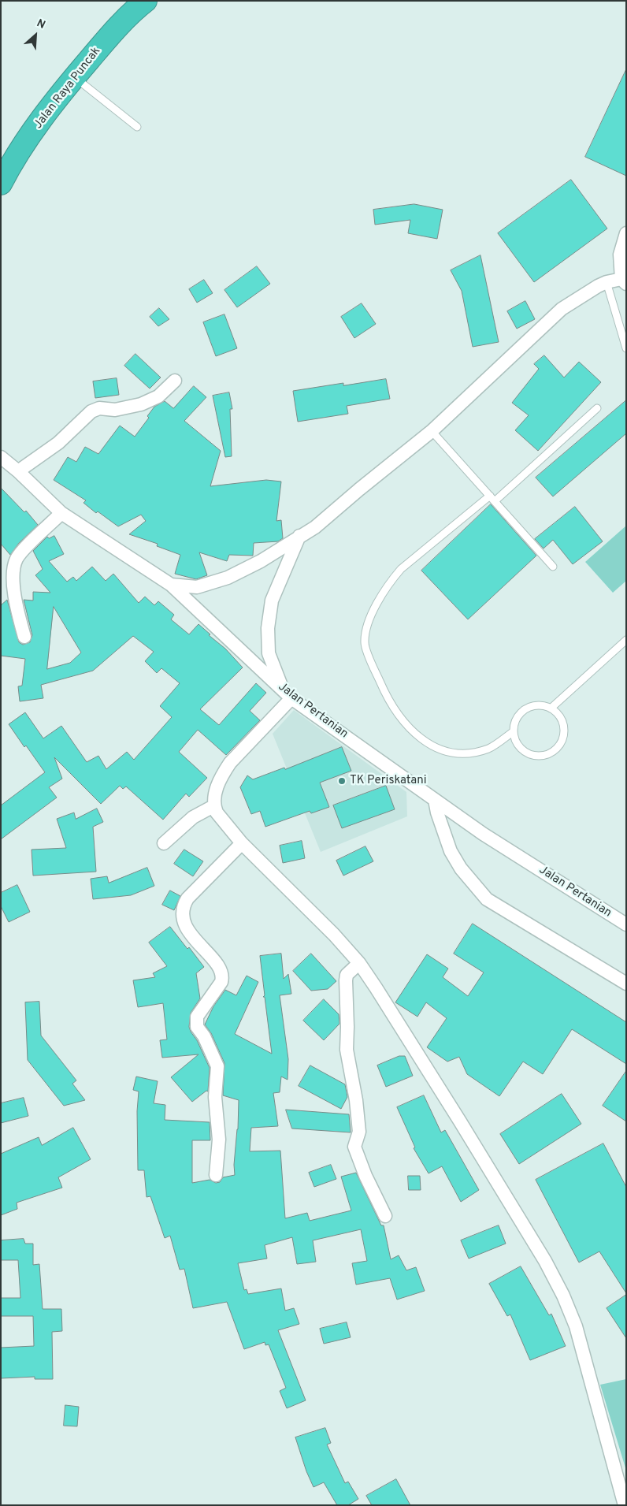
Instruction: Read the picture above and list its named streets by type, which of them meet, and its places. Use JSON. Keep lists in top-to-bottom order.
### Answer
{
  "streets": {
    "highway": ["Jalan Raya Puncak"],
    "street": ["Jalan Pertanian"]
  },
  "places": ["TK Periskatani"],
  "north": "top right"
}
